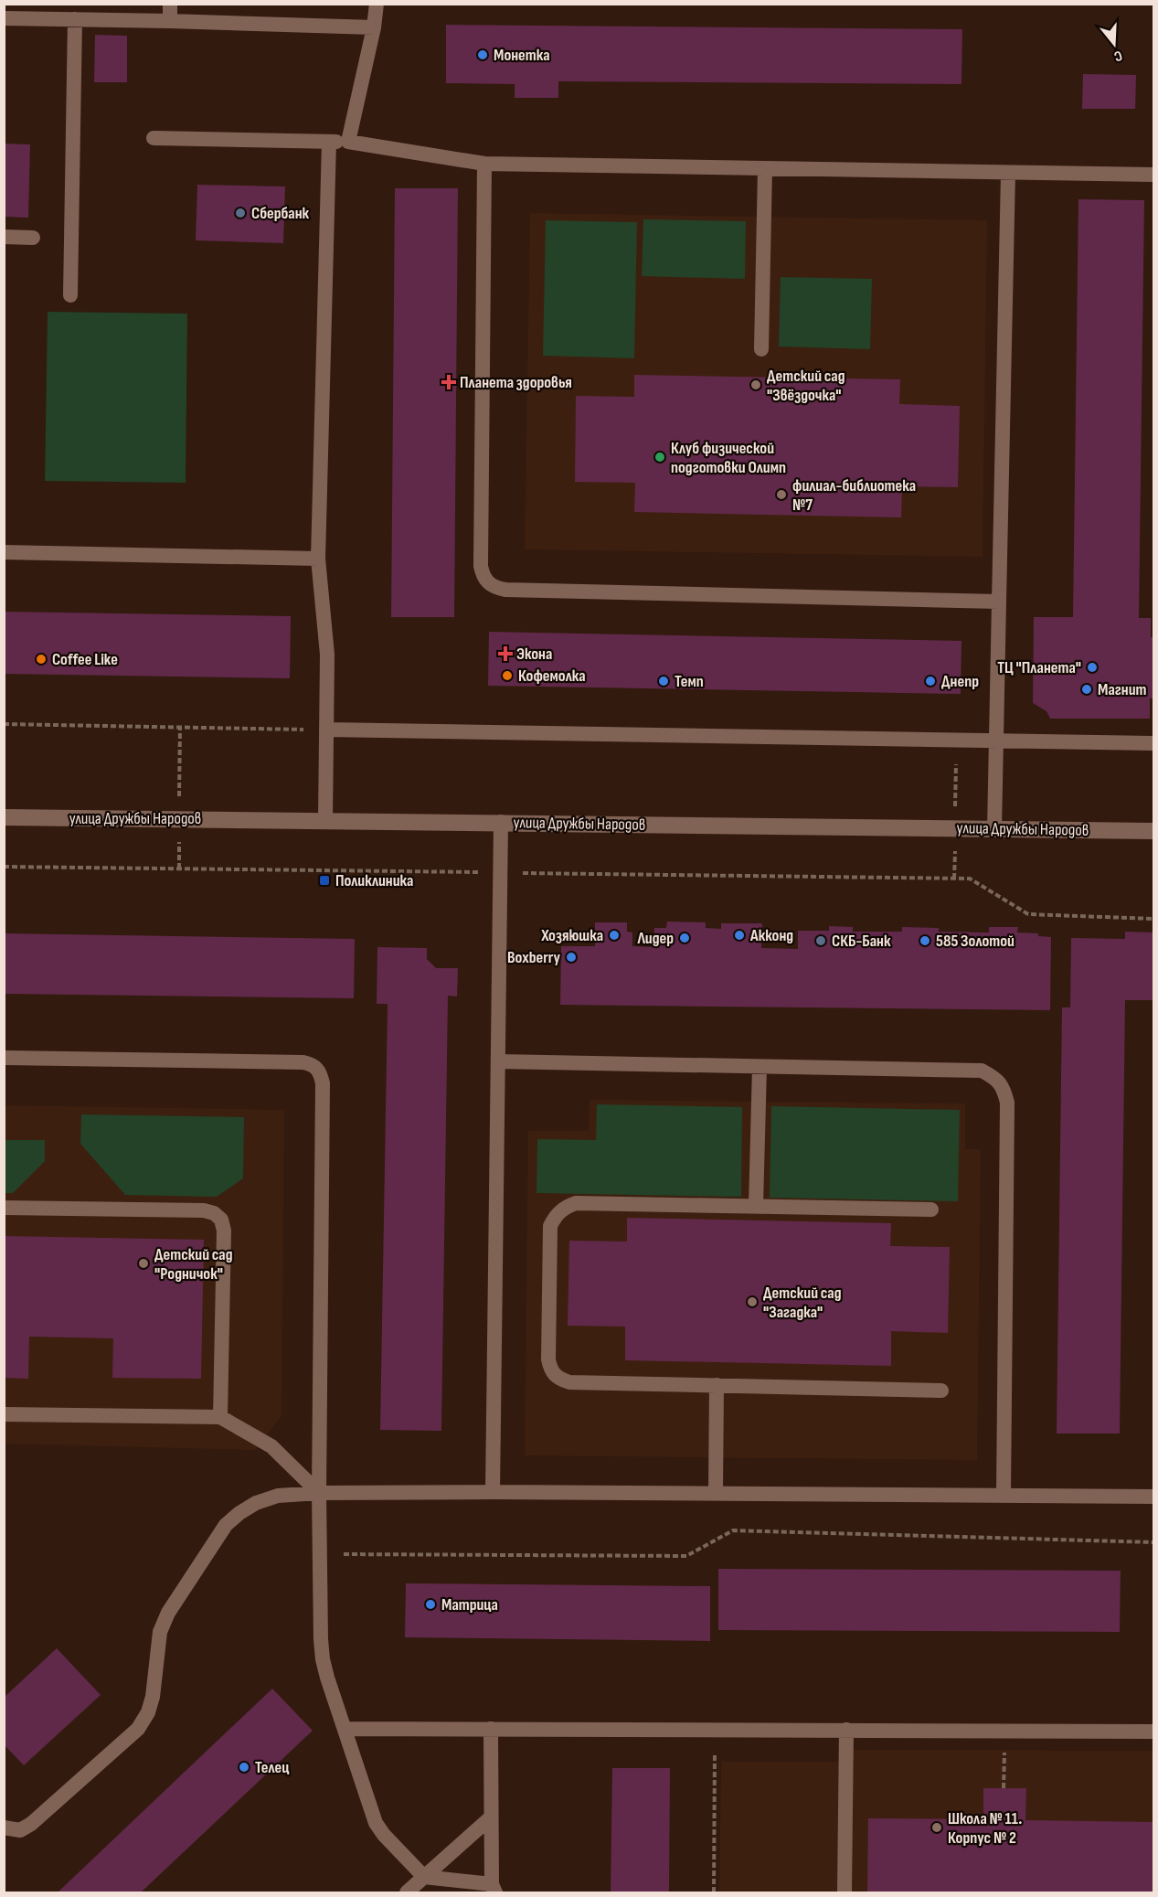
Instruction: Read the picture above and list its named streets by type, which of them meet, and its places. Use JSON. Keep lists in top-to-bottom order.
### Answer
{
  "streets": {
    "street": ["улица Дружбы Народов"]
  },
  "places": {
    "other": [
      "Монетка",
      "Сбербанк",
      "Детский сад \"Звёздочка\"",
      "Клуб физической подготовки Олимп",
      "филиал-библиотека №7",
      "Coffee Like",
      "ТЦ \"Планета\"",
      "Кофемолка",
      "Темп",
      "Днепр",
      "Магнит",
      "Хозяюшка",
      "Акконд",
      "Лидер",
      "СКБ-Банк",
      "585 Золотой",
      "Boxberry",
      "Детский сад \"Родничок\"",
      "Детский сад \"Загадка\"",
      "Матрица",
      "Телец",
      "Школа № 11. Корпус № 2"
    ],
    "health": ["Планета здоровья", "Экона"],
    "transit": ["Поликлиника"]
  },
  "north": "bottom"
}
